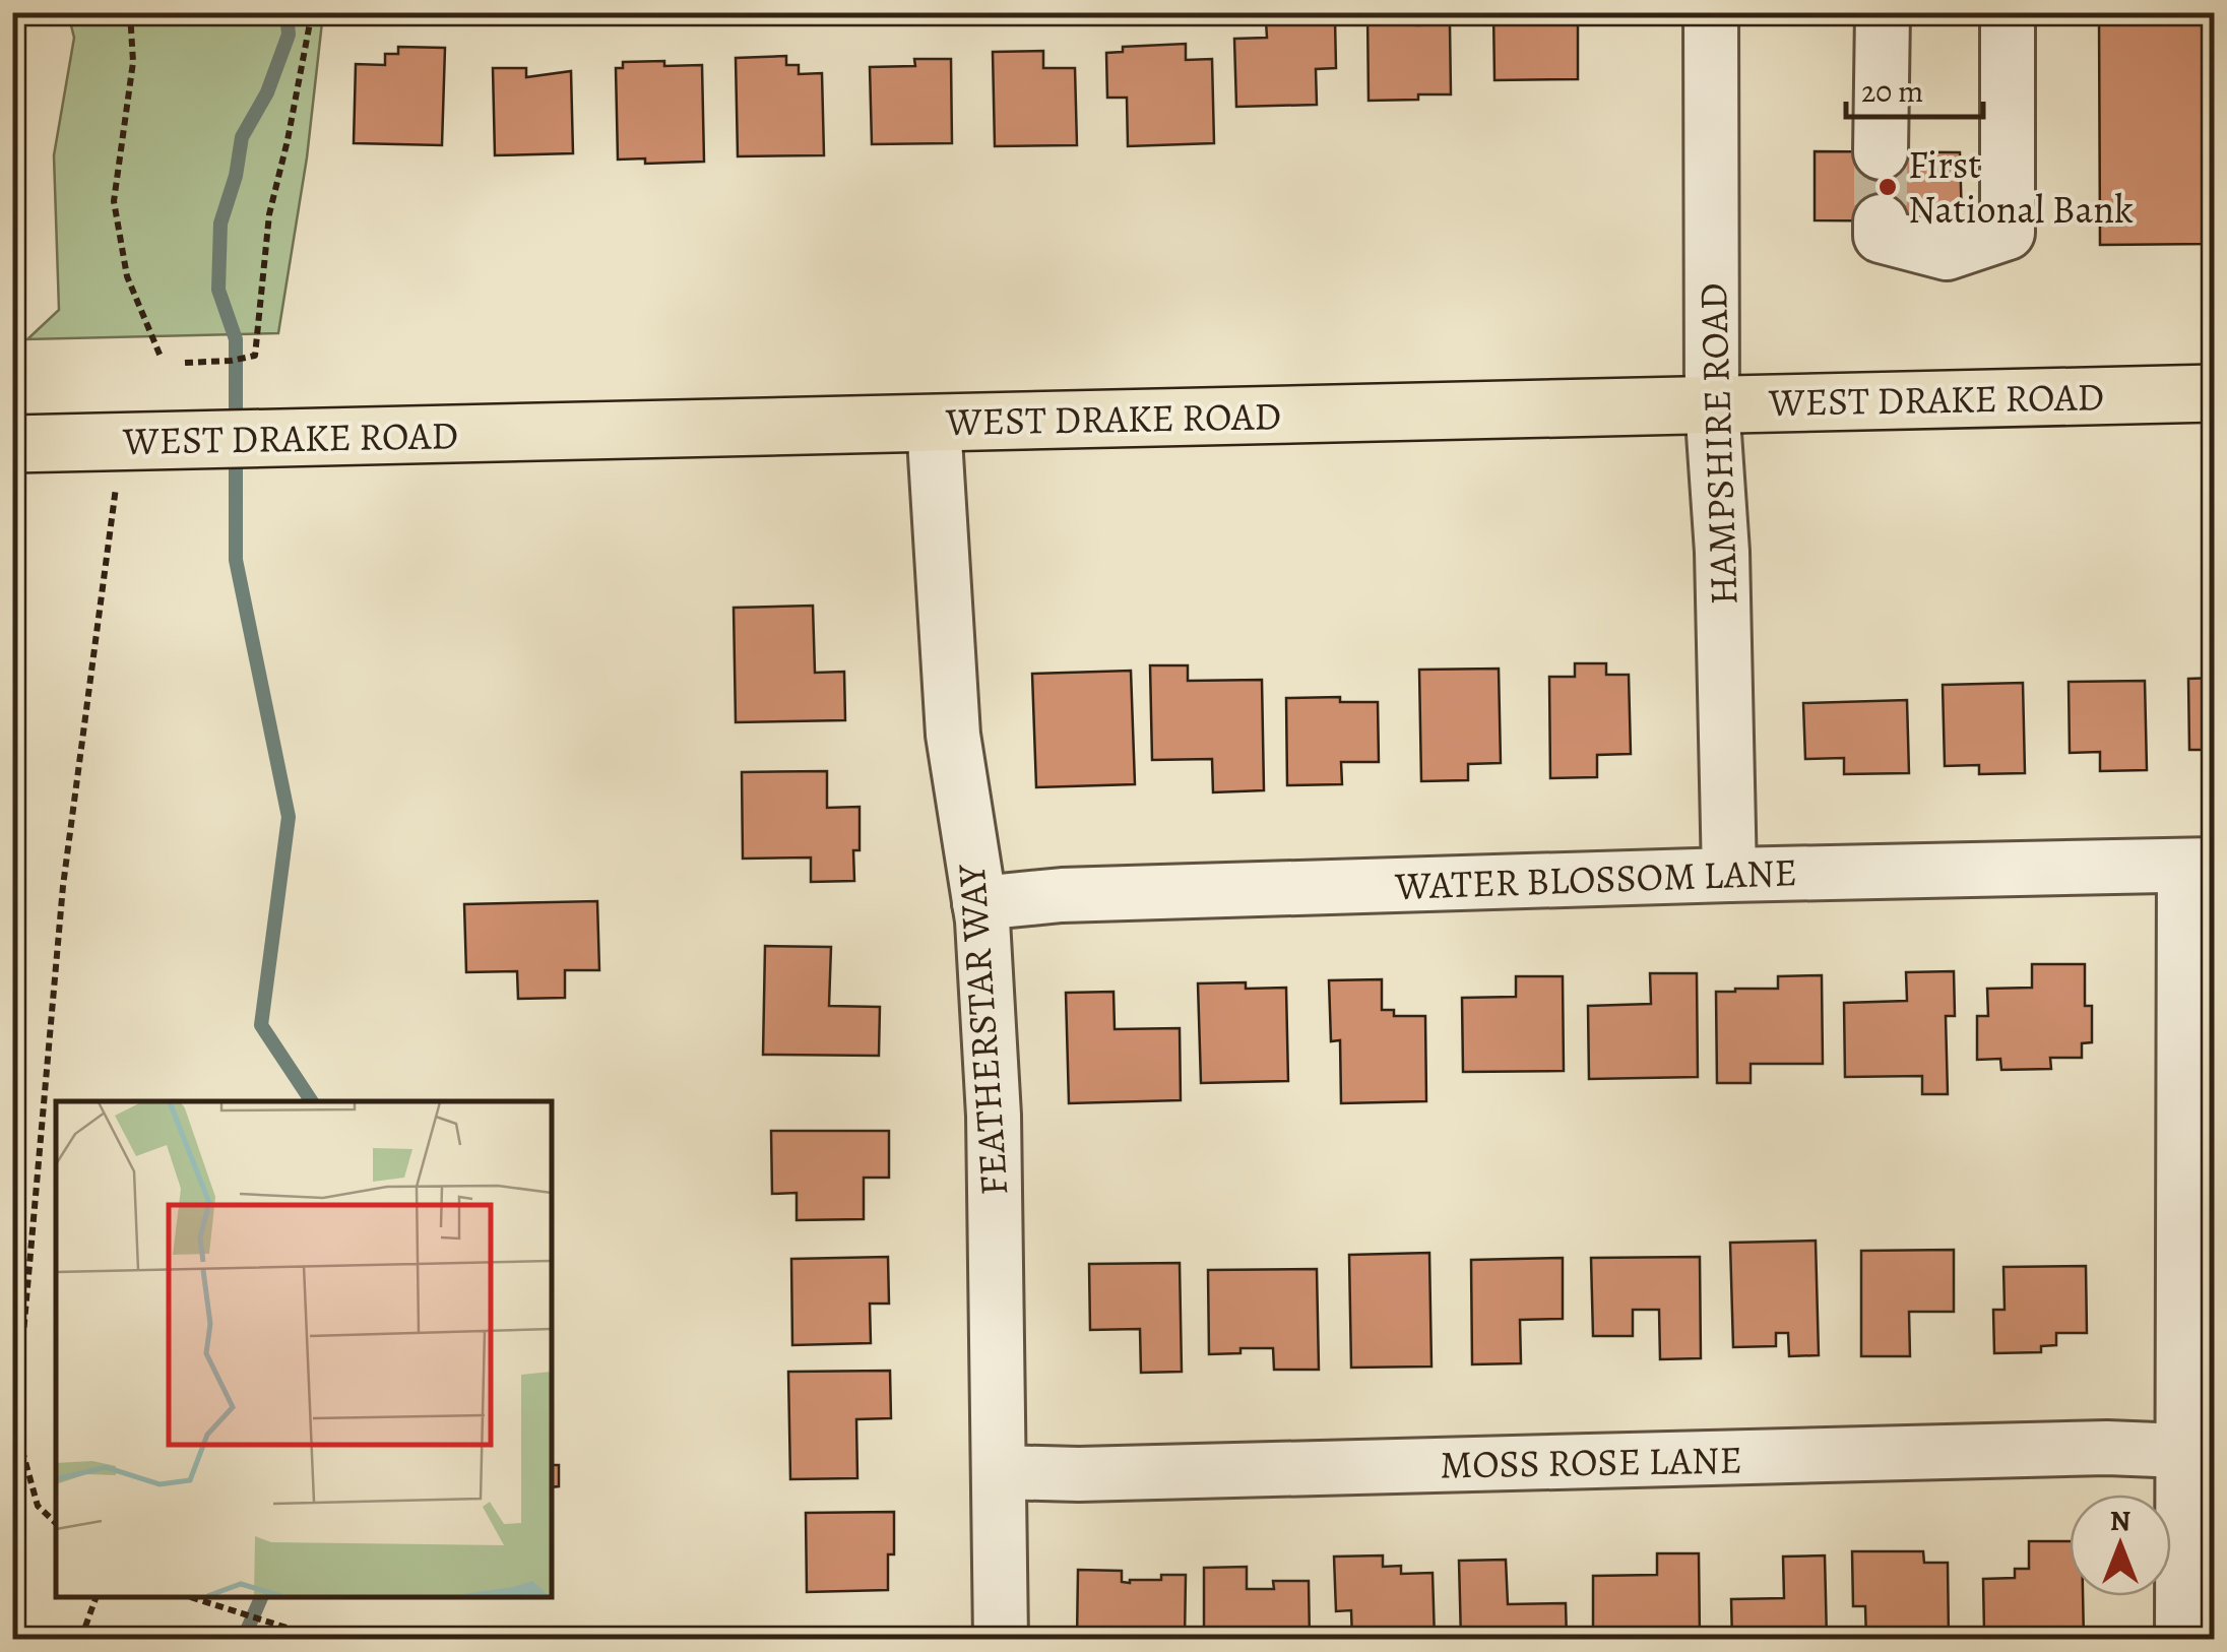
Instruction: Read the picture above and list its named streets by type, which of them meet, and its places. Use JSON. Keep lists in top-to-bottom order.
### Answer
{
  "streets": {
    "main road": ["WEST DRAKE ROAD"],
    "street": [
      "HAMPSHIRE ROAD",
      "WATER BLOSSOM LANE",
      "FEATHERSTAR WAY",
      "MOSS ROSE LANE"
    ]
  },
  "crossings": [
    ["WEST DRAKE ROAD", "HAMPSHIRE ROAD"],
    ["WEST DRAKE ROAD", "FEATHERSTAR WAY"],
    ["HAMPSHIRE ROAD", "WATER BLOSSOM LANE"],
    ["WATER BLOSSOM LANE", "FEATHERSTAR WAY"],
    ["FEATHERSTAR WAY", "MOSS ROSE LANE"]
  ],
  "places": ["First National Bank"],
  "scale_bar": "20 m",
  "north": "top"
}
